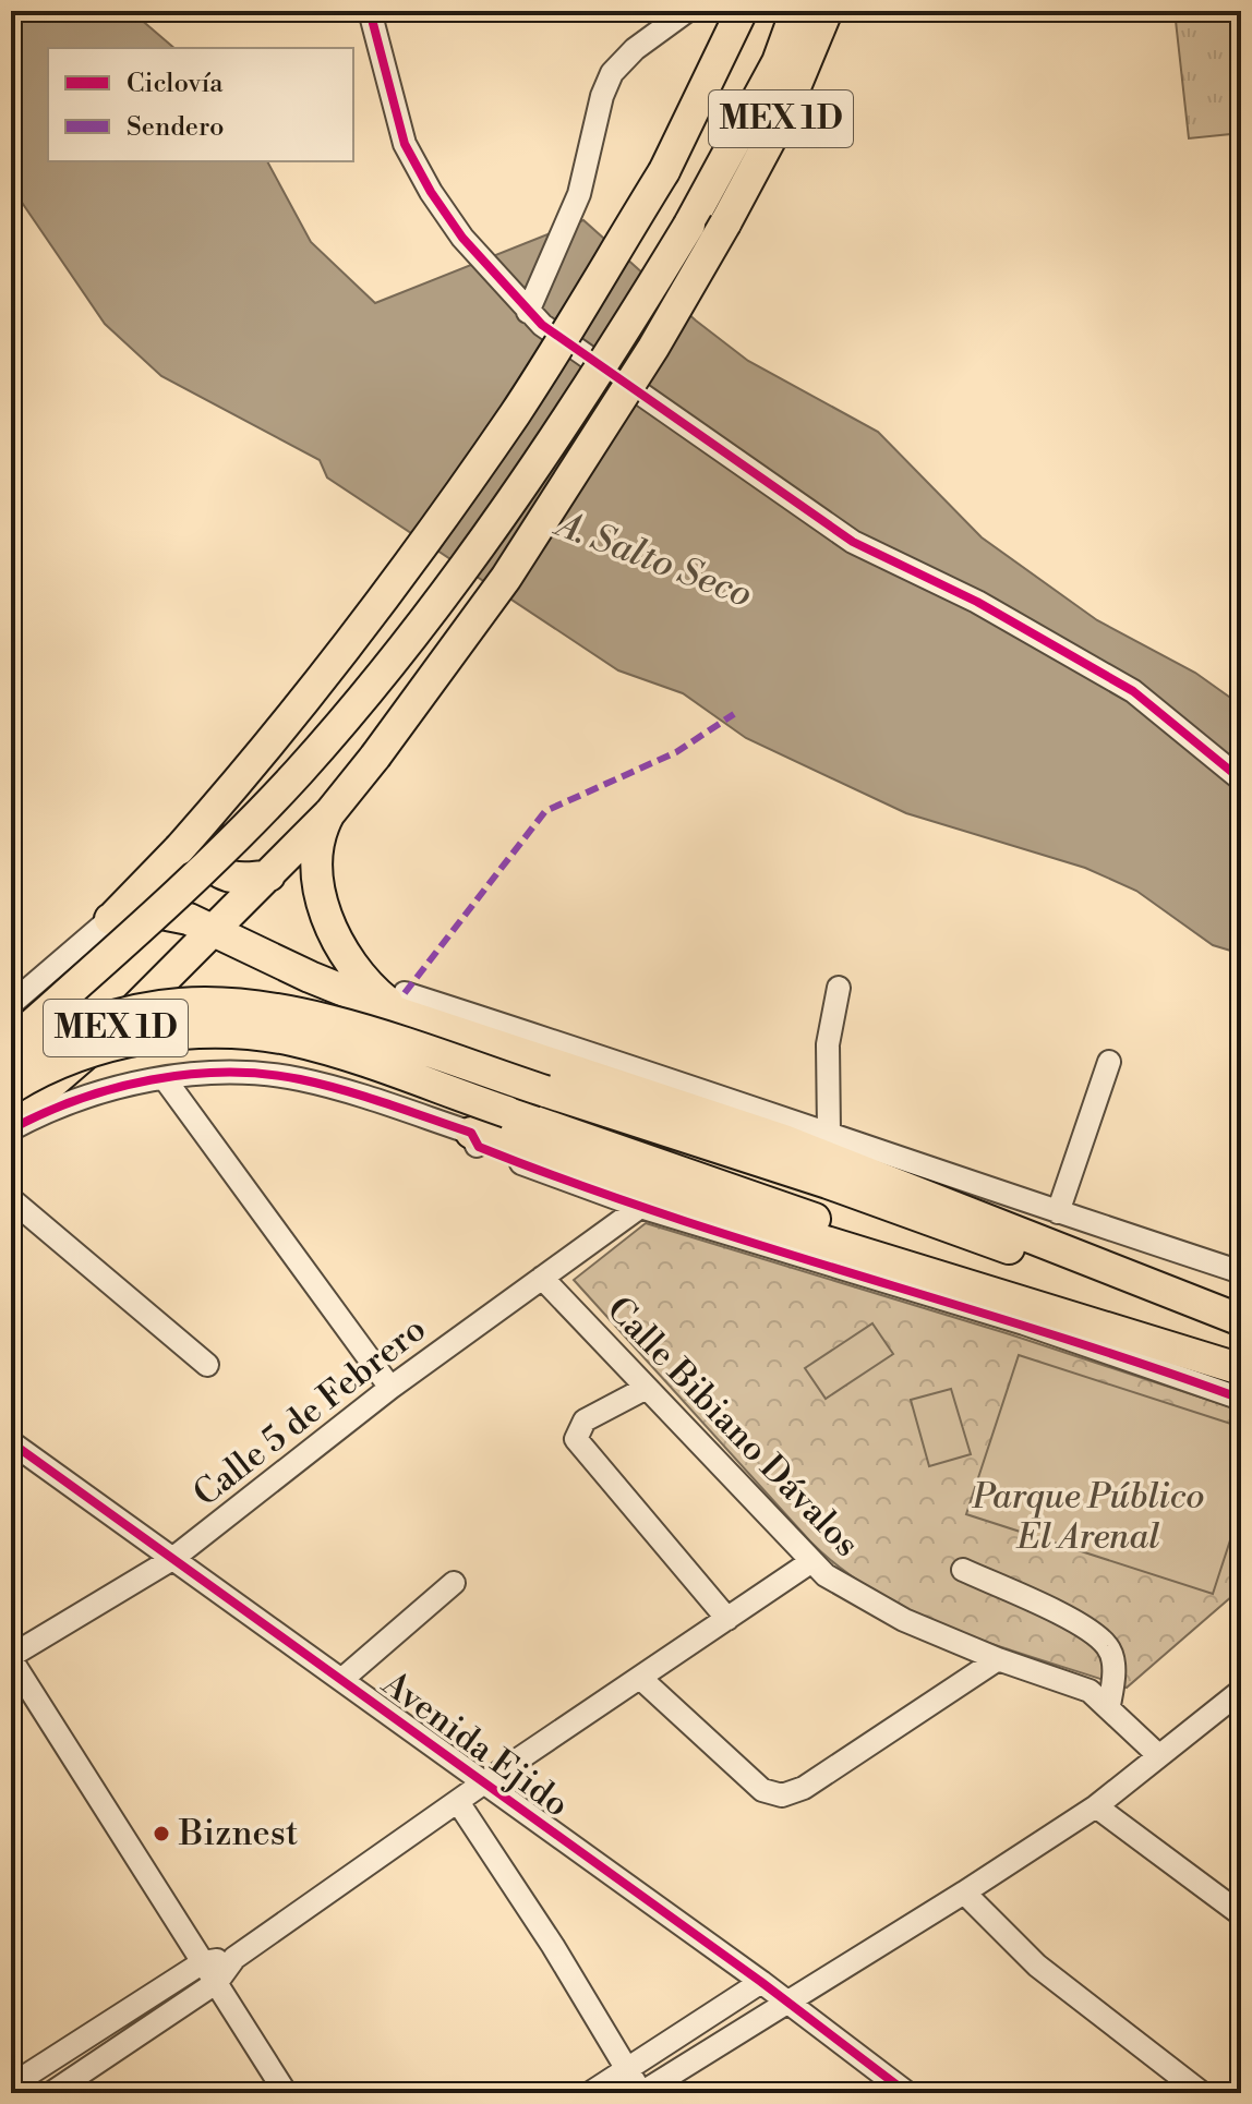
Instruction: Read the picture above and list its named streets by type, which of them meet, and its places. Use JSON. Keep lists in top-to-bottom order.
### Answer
{
  "streets": {
    "highway": ["MEX 1D"],
    "street": ["Calle 5 de Febrero", "Calle Bibiano Dávalos", "Avenida Ejido"]
  },
  "crossings": [
    ["Calle 5 de Febrero", "Calle Bibiano Dávalos"],
    ["Calle 5 de Febrero", "Avenida Ejido"]
  ],
  "water": ["A. Salto Seco"],
  "parks": ["Parque Público El Arenal"],
  "places": ["Biznest"],
  "legend": ["Ciclovía", "Sendero"]
}
